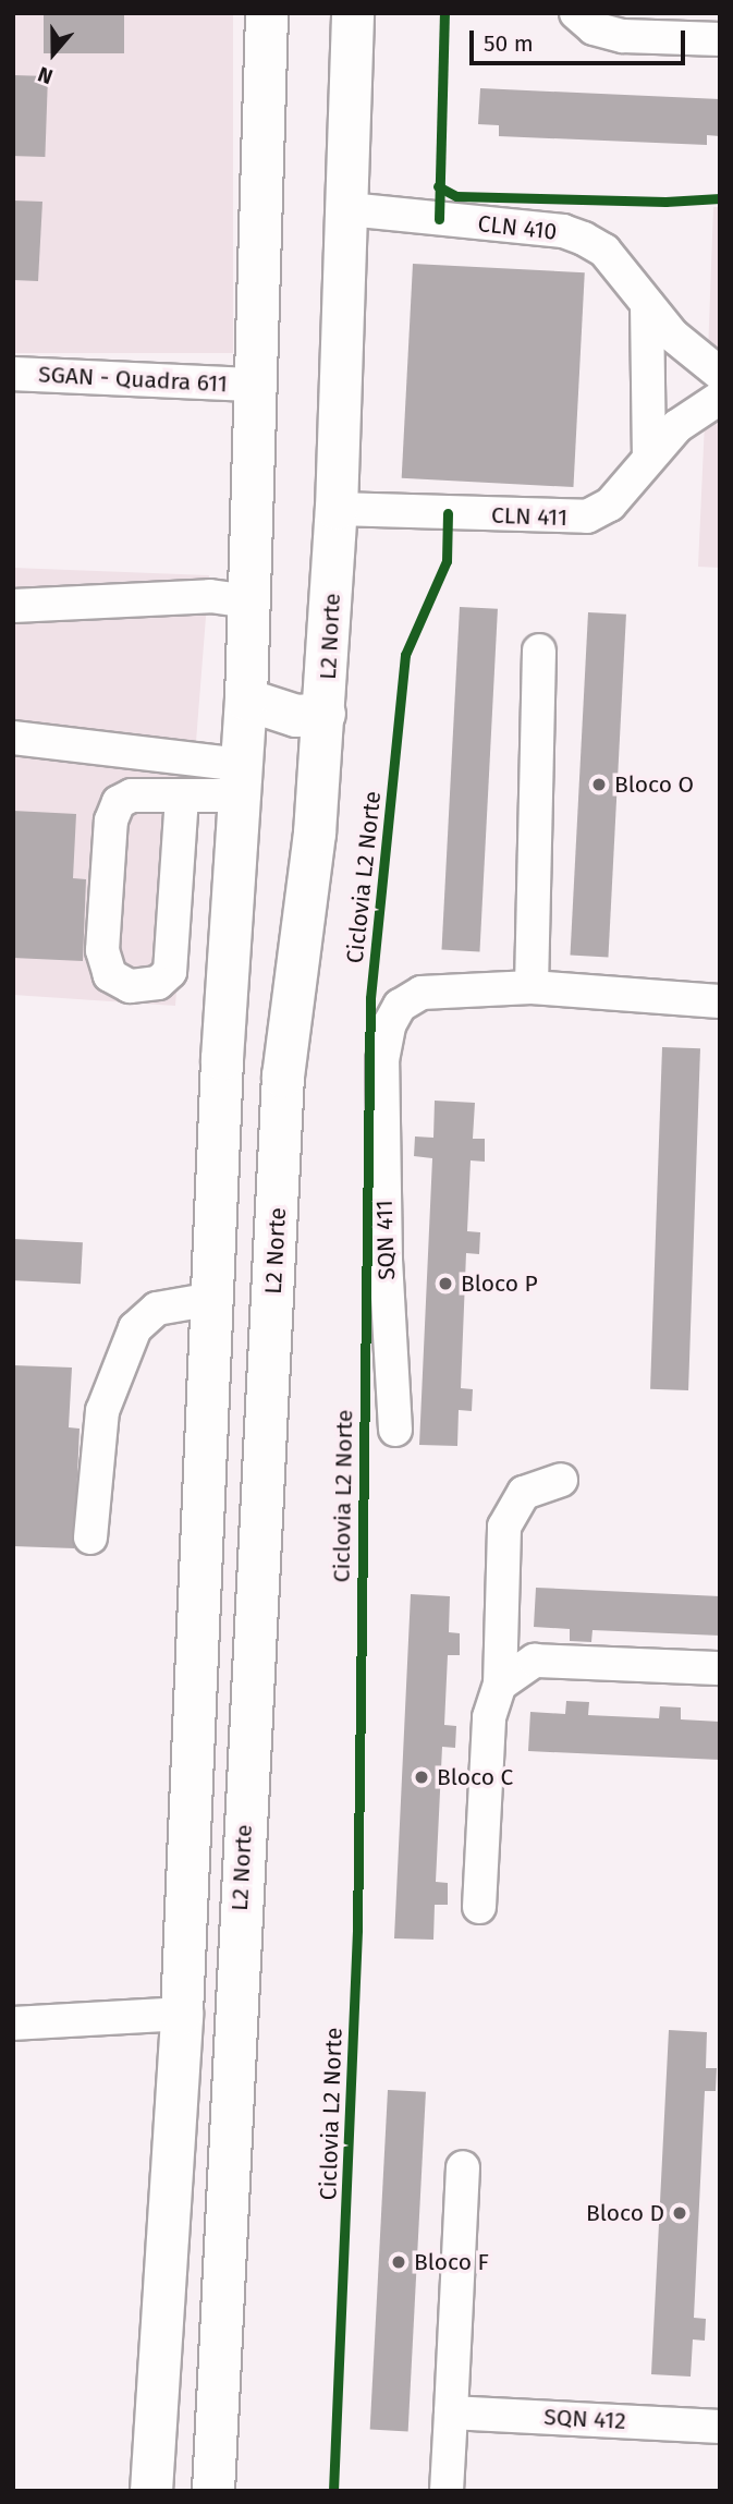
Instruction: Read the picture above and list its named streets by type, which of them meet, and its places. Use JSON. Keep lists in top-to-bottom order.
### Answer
{
  "streets": {
    "main road": ["L2 Norte"],
    "street": [
      "CLN 410",
      "SGAN - Quadra 611",
      "CLN 411",
      "SQN 411",
      "SQN 412"
    ],
    "cycle path": ["Ciclovia L2 Norte"]
  },
  "crossings": [
    ["CLN 410", "L2 Norte"],
    ["CLN 411", "L2 Norte"]
  ],
  "places": [
    "Bloco O",
    "Bloco P",
    "Bloco C",
    "Bloco D",
    "Bloco F"
  ],
  "scale_bar": "50 m",
  "north": "bottom"
}
